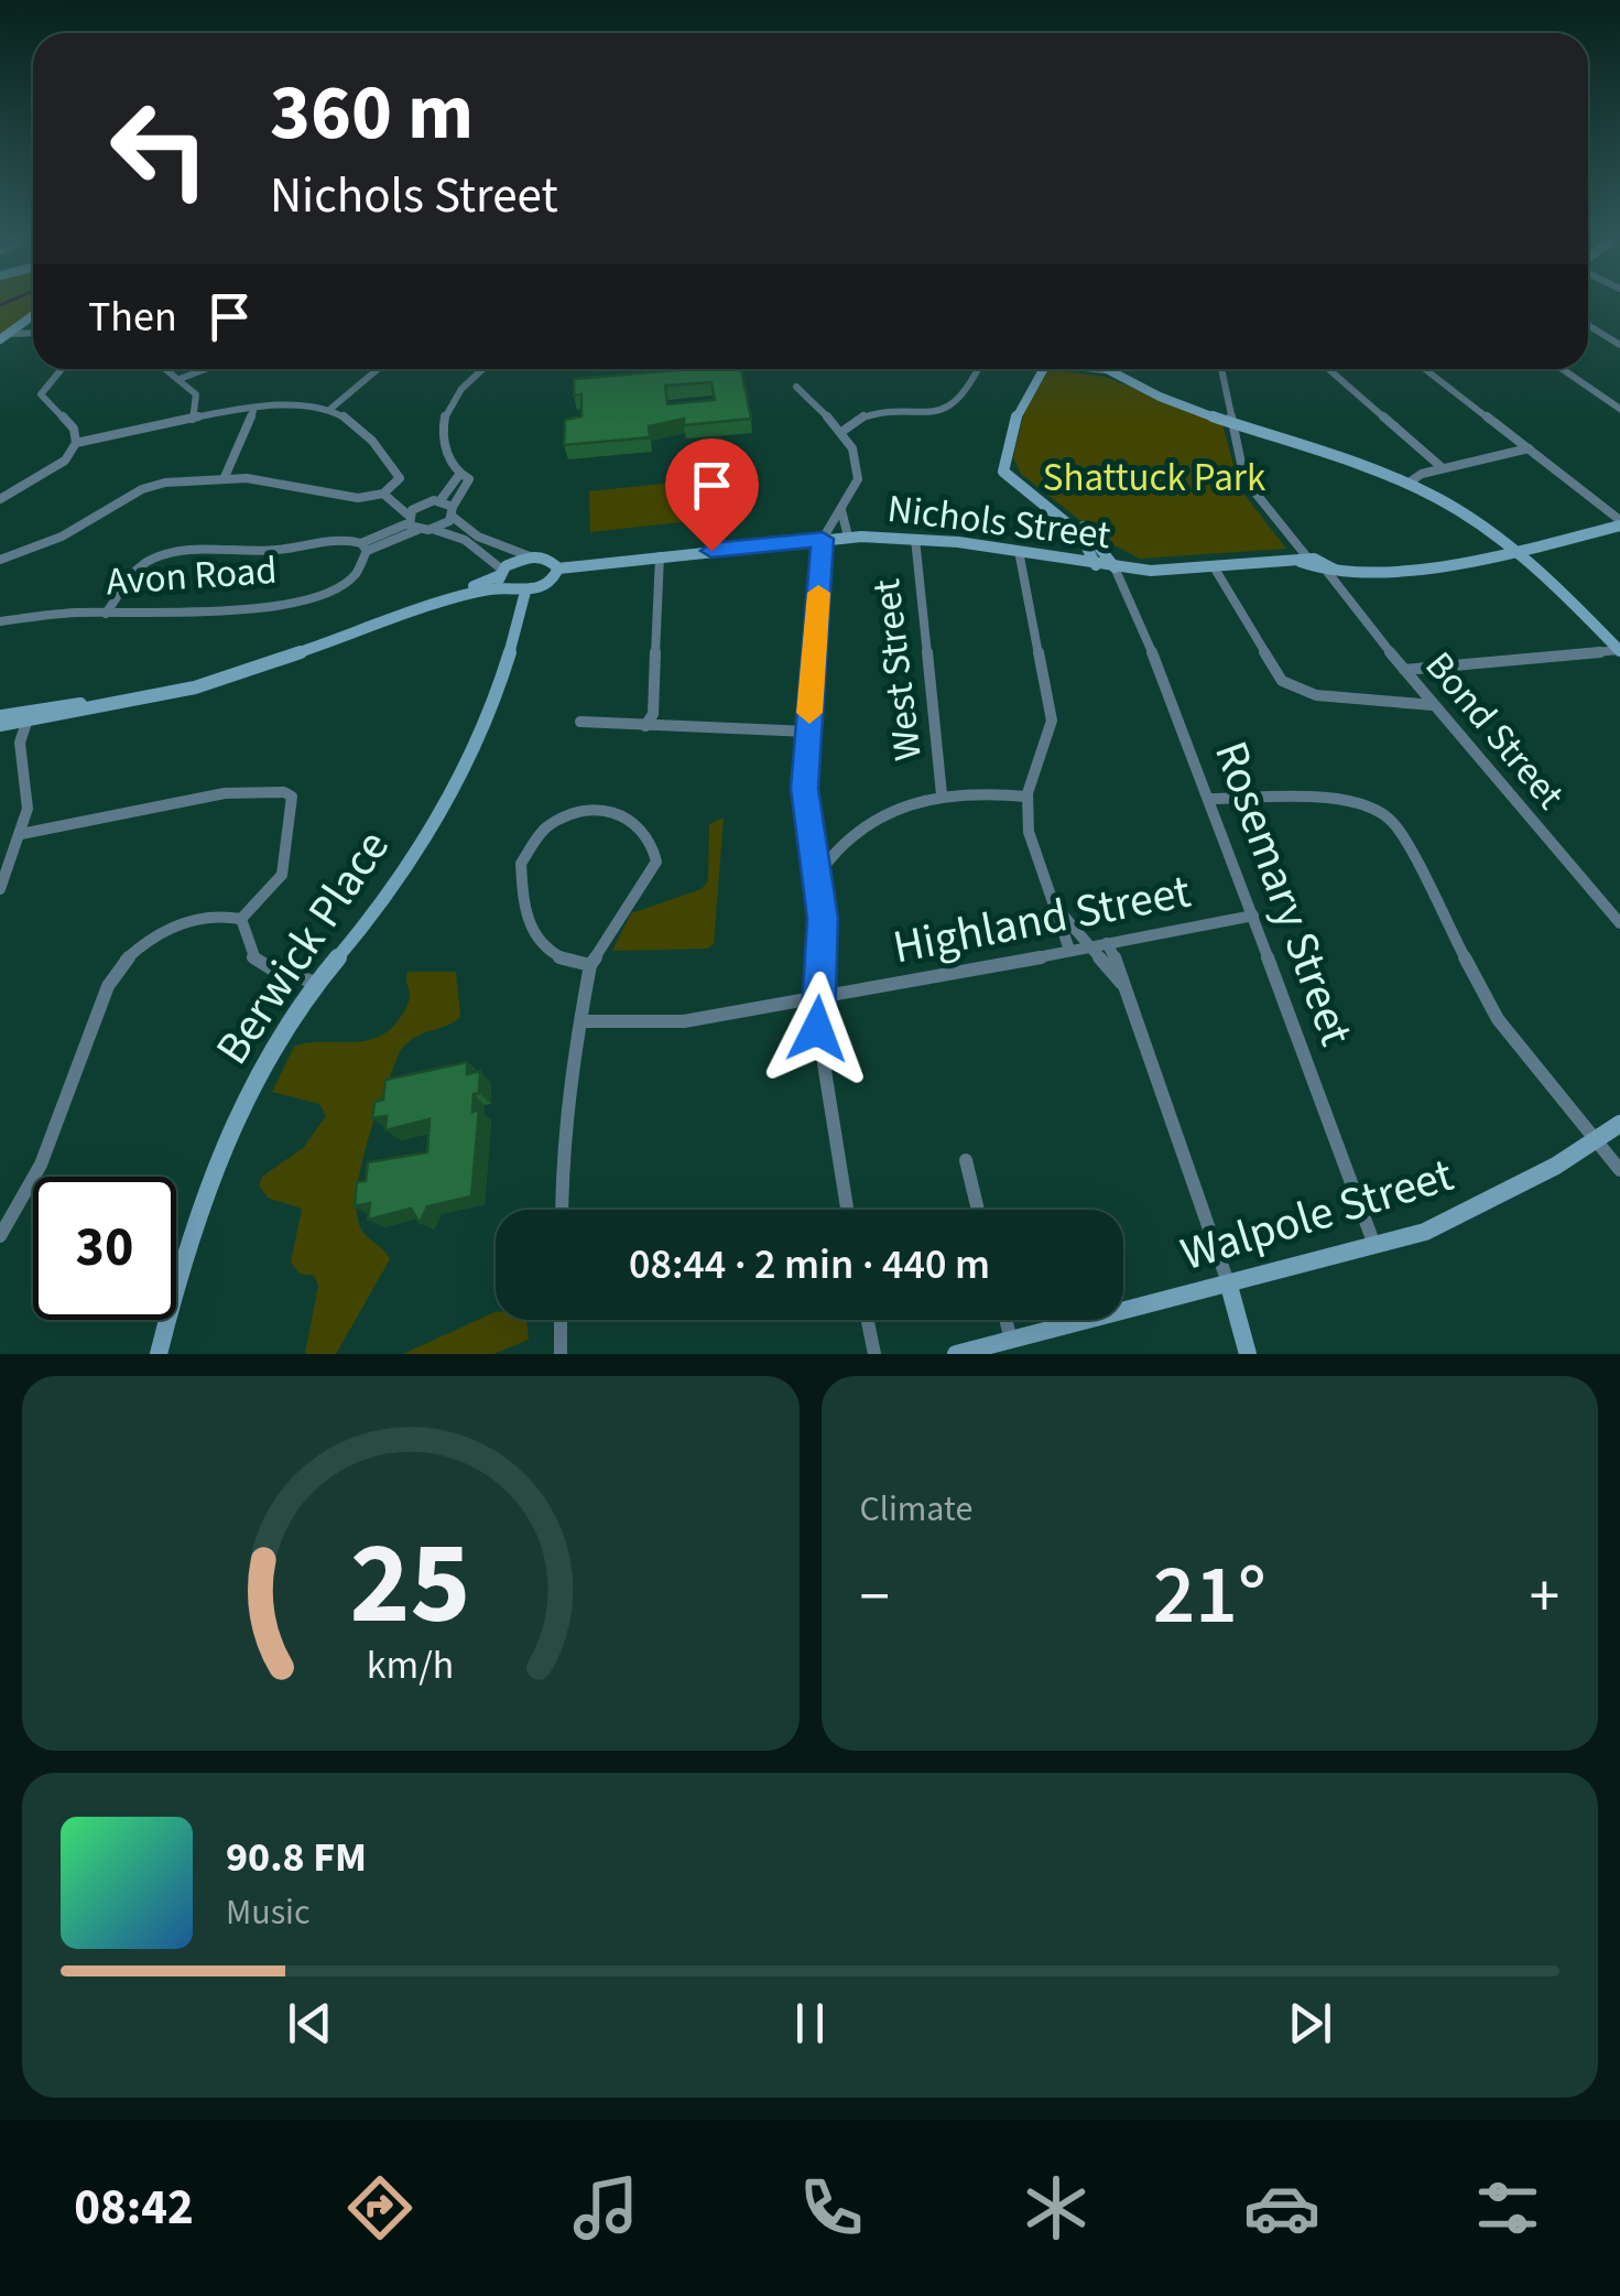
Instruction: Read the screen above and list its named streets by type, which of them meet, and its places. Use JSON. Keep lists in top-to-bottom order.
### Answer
{
  "streets": {
    "main road": ["Nichols Street", "Berwick Place", "Walpole Street"],
    "street": [
      "Avon Road",
      "West Street",
      "Bond Street",
      "Rosemary Street",
      "Highland Street"
    ]
  },
  "crossings": [
    ["Nichols Street", "West Street"],
    ["Nichols Street", "Bond Street"],
    ["Nichols Street", "Rosemary Street"],
    ["Rosemary Street", "Highland Street"],
    ["Rosemary Street", "Walpole Street"]
  ],
  "parks": ["Shattuck Park"],
  "page": {
    "turn": ["360 m", "Nichols Street"],
    "then": "Then",
    "limit": "30",
    "trip": "08:44 · 2 min · 440 m",
    "tile": "Climate",
    "heat": ["−", "21°", "+"],
    "song": ["90.8 FM", "Music"],
    "tabs": "08:42",
    "gauge": ["25", "km/h"]
  }
}
